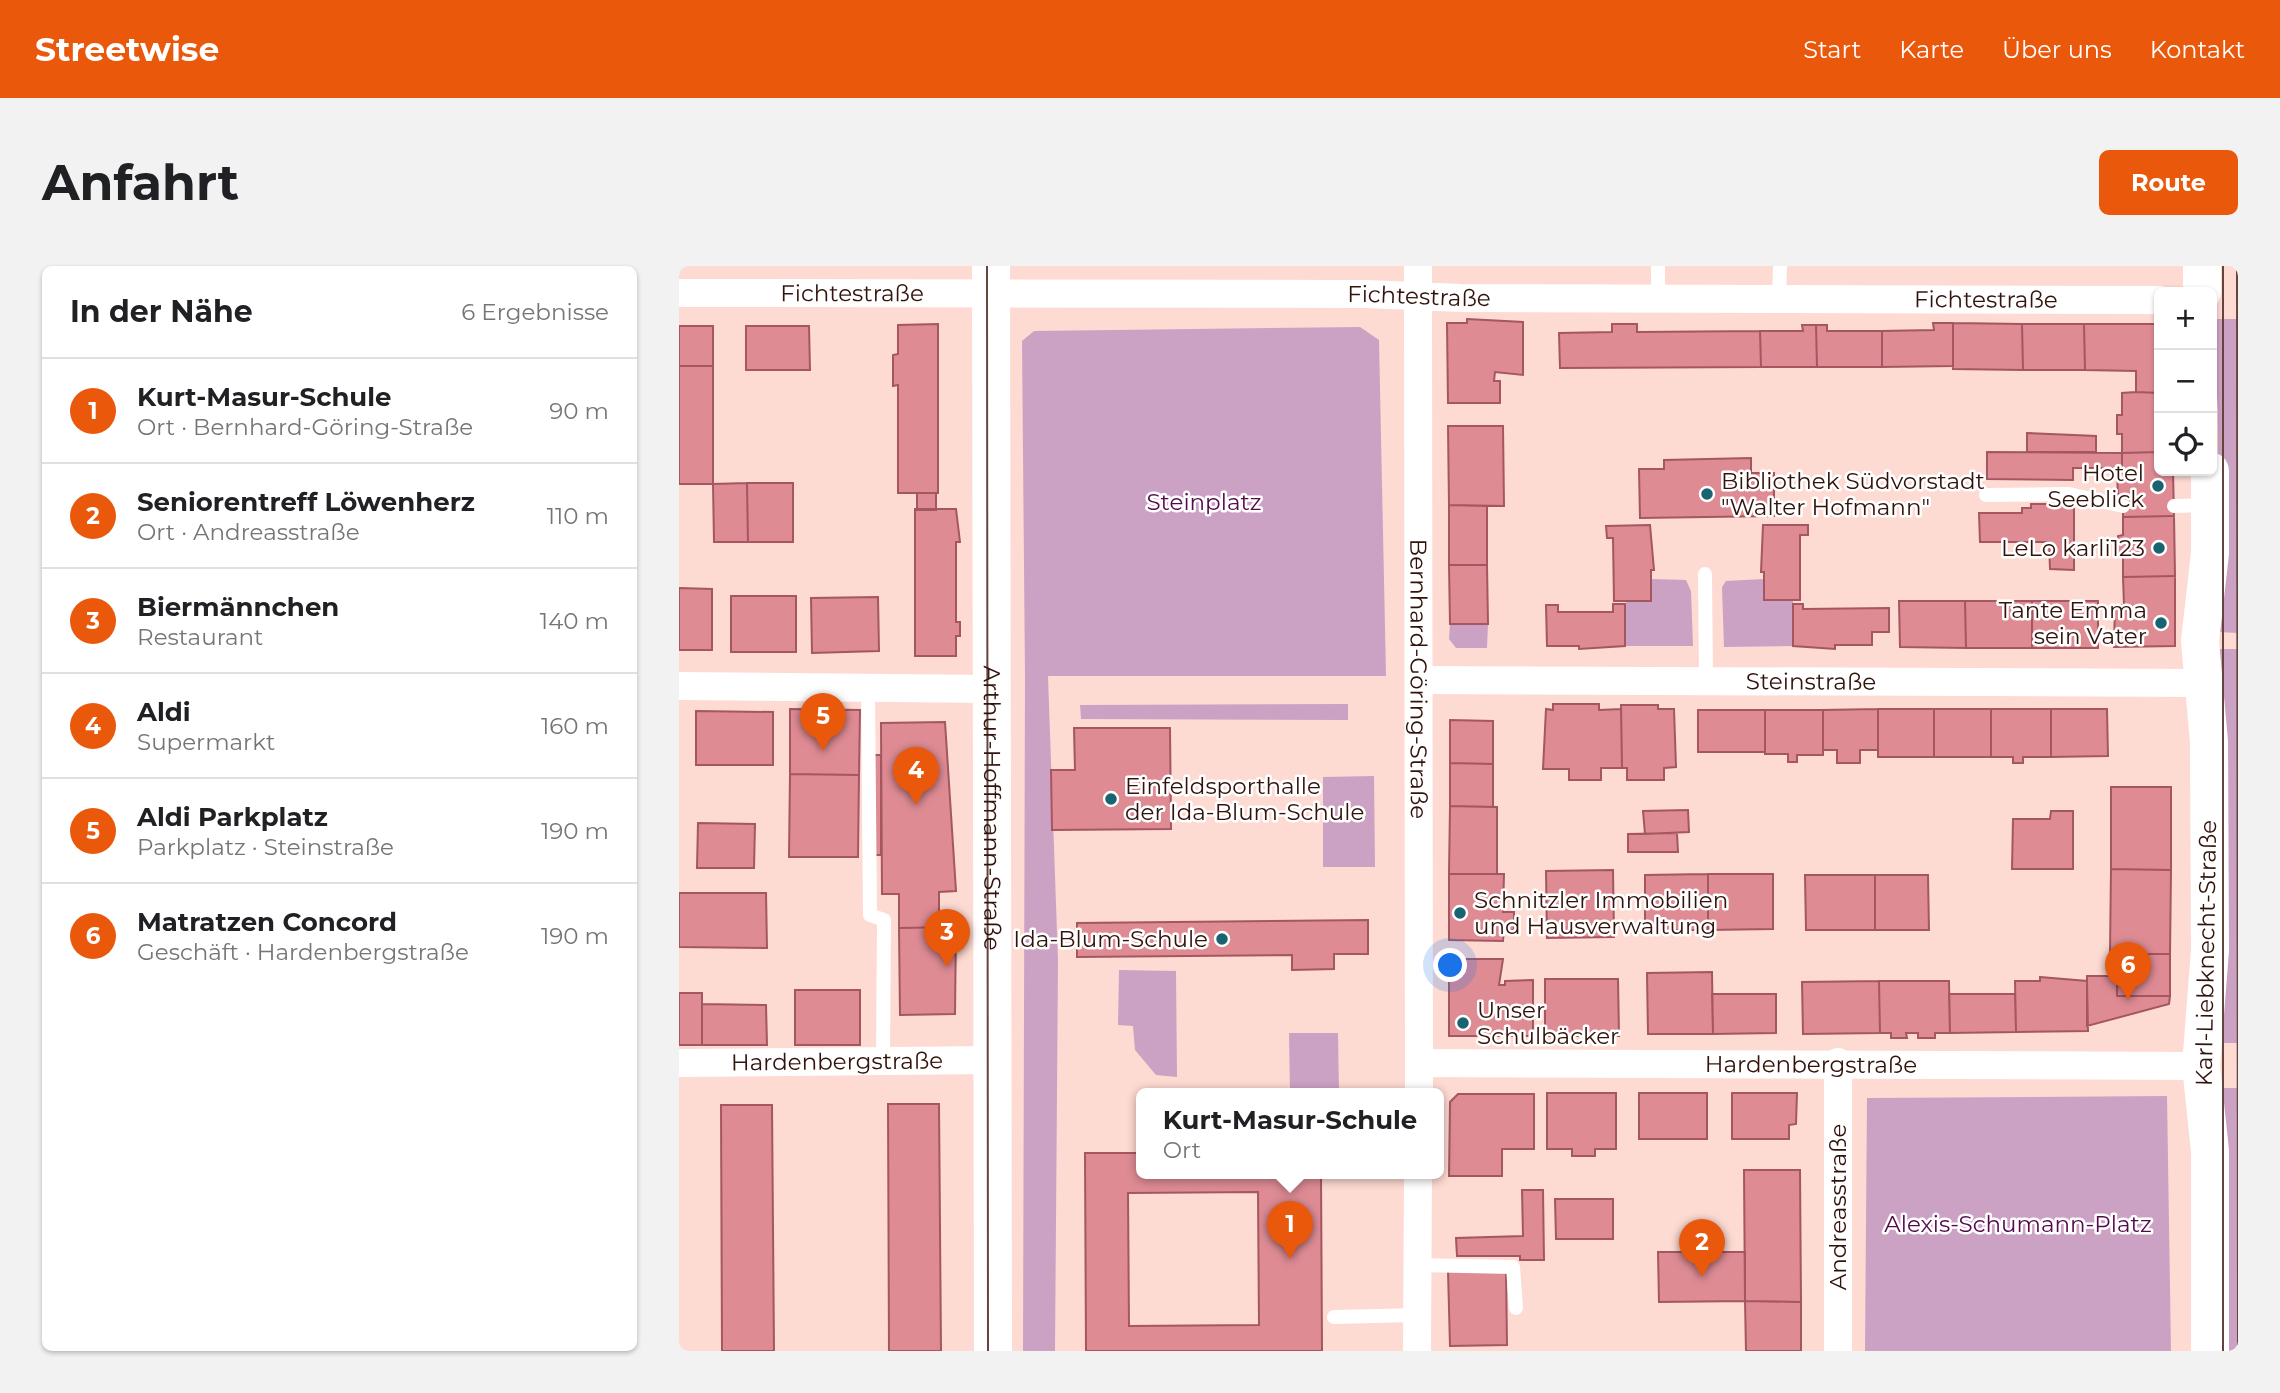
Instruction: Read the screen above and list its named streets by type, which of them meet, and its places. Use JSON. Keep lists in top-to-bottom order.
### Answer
{
  "streets": {
    "street": [
      "Fichtestraße",
      "Bernhard-Göring-Straße",
      "Steinstraße",
      "Arthur-Hoffmann-Straße",
      "Karl-Liebknecht-Straße",
      "Hardenbergstraße",
      "Andreasstraße"
    ]
  },
  "crossings": [
    ["Fichtestraße", "Bernhard-Göring-Straße"],
    ["Fichtestraße", "Arthur-Hoffmann-Straße"],
    ["Bernhard-Göring-Straße", "Steinstraße"],
    ["Bernhard-Göring-Straße", "Hardenbergstraße"],
    ["Steinstraße", "Karl-Liebknecht-Straße"],
    ["Arthur-Hoffmann-Straße", "Hardenbergstraße"],
    ["Karl-Liebknecht-Straße", "Hardenbergstraße"],
    ["Hardenbergstraße", "Andreasstraße"]
  ],
  "parks": ["Steinplatz", "Alexis-Schumann-Platz"],
  "places": [
    "Hotel Seeblick",
    "Bibliothek Südvorstadt \"Walter Hofmann\"",
    "LeLo karli123",
    "Tante Emma sein Vater",
    "Einfeldsporthalle der Ida-Blum-Schule",
    "Schnitzler Immobilien und Hausverwaltung",
    "Ida-Blum-Schule",
    "Unser Schulbäcker"
  ],
  "page": {
    "header": "Streetwise",
    "nav": [
      "Start",
      "Karte",
      "Über uns",
      "Kontakt"
    ],
    "buttons": "Route",
    "title": "Anfahrt",
    "heading": ["In der Nähe", "6 Ergebnisse"],
    "map_buttons": ["+", "−"],
    "list": [
      {
        "mark": "1",
        "name": "Kurt-Masur-Schule",
        "note": "Ort · Bernhard-Göring-Straße",
        "value": "90 m"
      },
      {
        "mark": "2",
        "name": "Seniorentreff Löwenherz",
        "note": "Ort · Andreasstraße",
        "value": "110 m"
      },
      {
        "mark": "3",
        "name": "Biermännchen",
        "note": "Restaurant",
        "value": "140 m"
      },
      {
        "mark": "4",
        "name": "Aldi",
        "note": "Supermarkt",
        "value": "160 m"
      },
      {
        "mark": "5",
        "name": "Aldi Parkplatz",
        "note": "Parkplatz · Steinstraße",
        "value": "190 m"
      },
      {
        "mark": "6",
        "name": "Matratzen Concord",
        "note": "Geschäft · Hardenbergstraße",
        "value": "190 m"
      }
    ],
    "pins": [
      "5",
      "4",
      "3",
      "6",
      "1",
      "2"
    ],
    "popup": ["Kurt-Masur-Schule", "Ort"]
  }
}
